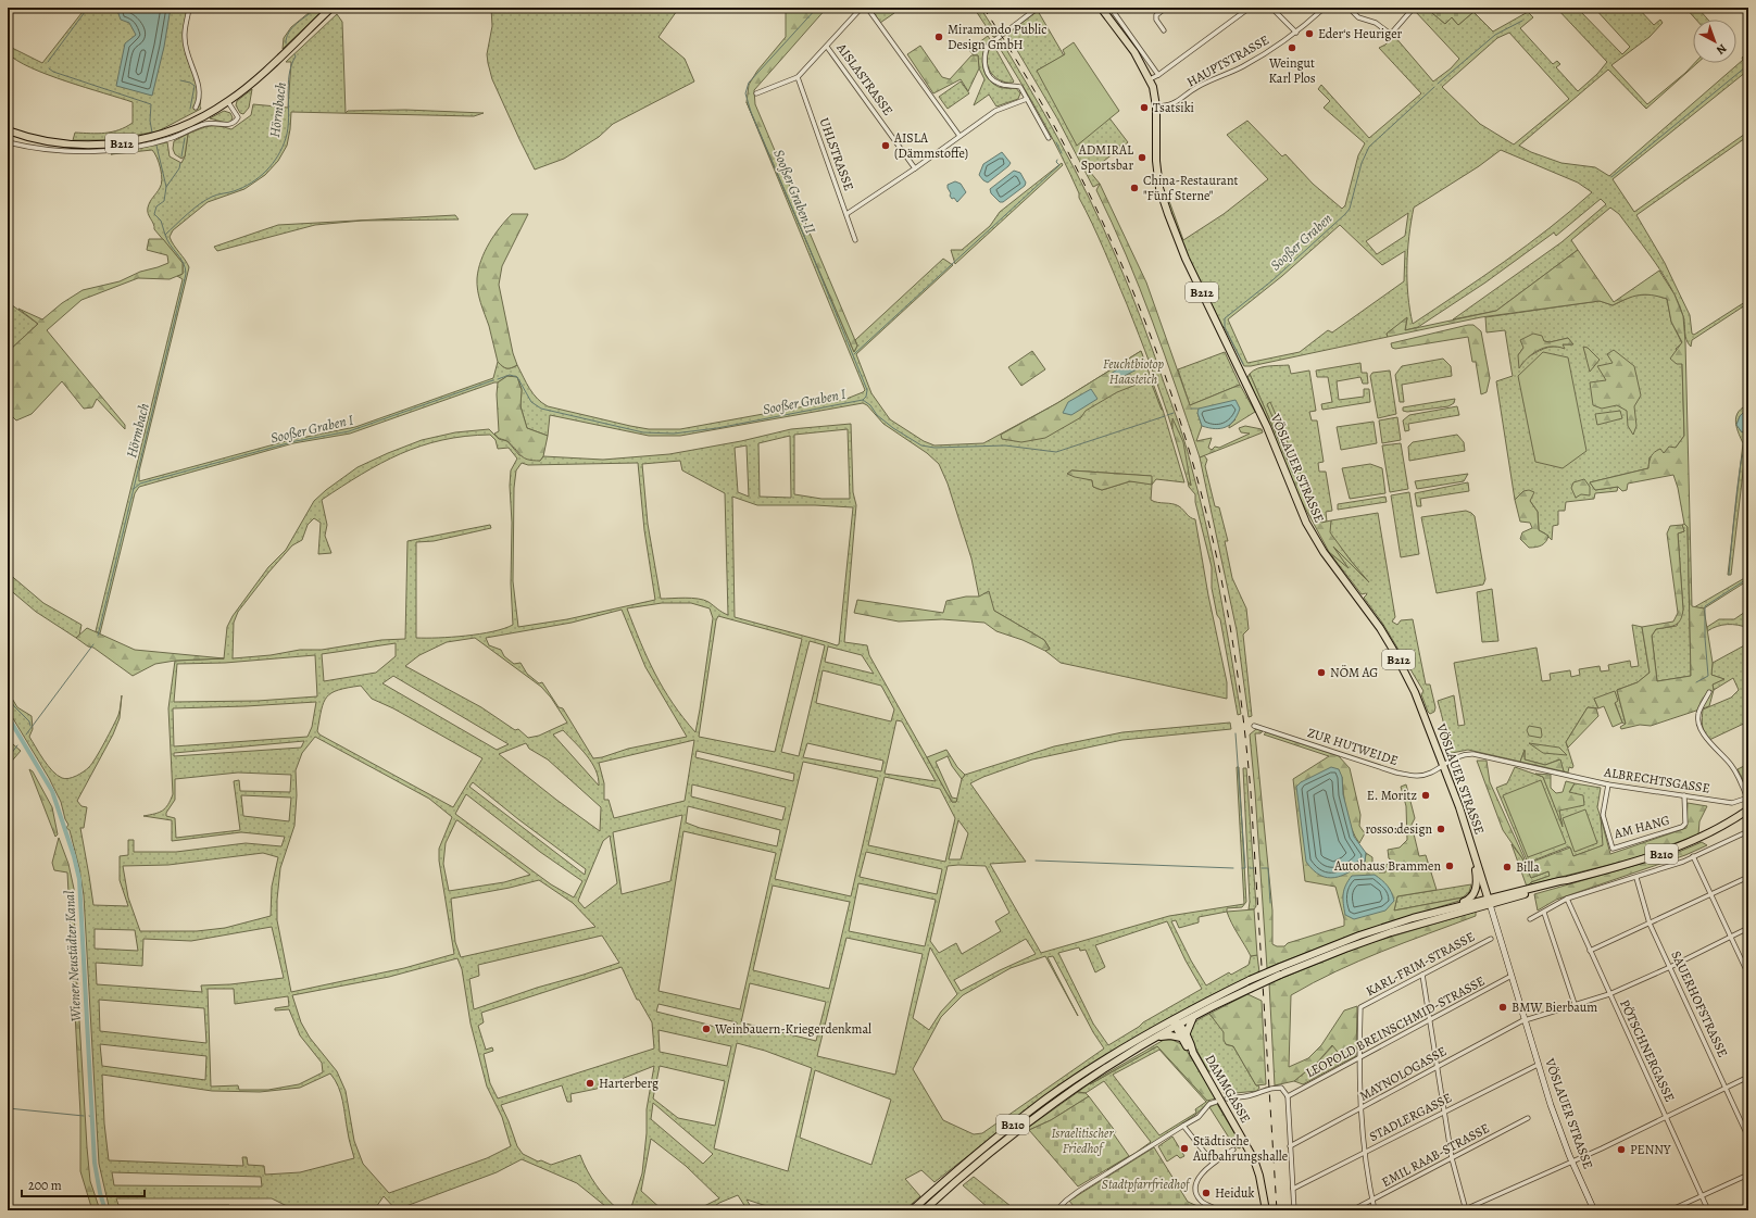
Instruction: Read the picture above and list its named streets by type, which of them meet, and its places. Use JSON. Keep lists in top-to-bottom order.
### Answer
{
  "streets": {
    "main road": [
      "B212",
      "VÖSLAUER STRASSE",
      "B210",
      "DAMMGASSE"
    ],
    "street": [
      "HAUPTSTRASSE",
      "AISLASTRASSE",
      "UHLSTRASSE",
      "ZUR HUTWEIDE",
      "ALBRECHTSGASSE",
      "AM HANG",
      "KARL-FRIM-STRASSE",
      "SAUERHOFSTRASSE",
      "LEOPOLD BREINSCHMID-STRASSE",
      "PÖTSCHNERGASSE",
      "MAYNOLOGASSE",
      "STADLERGASSE",
      "EMIL RAAB-STRASSE"
    ]
  },
  "crossings": [
    ["HAUPTSTRASSE", "B212"],
    ["HAUPTSTRASSE", "VÖSLAUER STRASSE"],
    ["B212", "VÖSLAUER STRASSE"],
    ["VÖSLAUER STRASSE", "ZUR HUTWEIDE"],
    ["VÖSLAUER STRASSE", "ALBRECHTSGASSE"],
    ["VÖSLAUER STRASSE", "B210"],
    ["VÖSLAUER STRASSE", "LEOPOLD BREINSCHMID-STRASSE"],
    ["VÖSLAUER STRASSE", "MAYNOLOGASSE"],
    ["VÖSLAUER STRASSE", "STADLERGASSE"],
    ["ZUR HUTWEIDE", "ALBRECHTSGASSE"],
    ["ALBRECHTSGASSE", "AM HANG"],
    ["B210", "DAMMGASSE"],
    ["KARL-FRIM-STRASSE", "LEOPOLD BREINSCHMID-STRASSE"],
    ["SAUERHOFSTRASSE", "MAYNOLOGASSE"],
    ["PÖTSCHNERGASSE", "MAYNOLOGASSE"]
  ],
  "water": [
    "Hörmbach",
    "Sooßer Graben II",
    "Sooßer Graben",
    "Sooßer Graben I",
    "Wiener Neustädter Kanal"
  ],
  "parks": ["Feuchtbiotop Haasteich", "Israelitischer Friedhof", "Stadtpfarrfriedhof"],
  "places": [
    "Eder‘s Heuriger",
    "Miramondo Public Design GmbH",
    "Weingut Karl Plos",
    "Tsatsiki",
    "AISLA (Dämmstoffe)",
    "ADMIRAL Sportsbar",
    "China-Restaurant \"Fünf Sterne\"",
    "NÖM AG",
    "E. Moritz",
    "rosso:design",
    "Autohaus Brammen",
    "Billa",
    "BMW Bierbaum",
    "Weinbauern-Kriegerdenkmal",
    "Harterberg",
    "Städtische Aufbahrungshalle",
    "PENNY",
    "Heiduk"
  ],
  "scale_bar": "200 m",
  "north": "bottom right"
}
